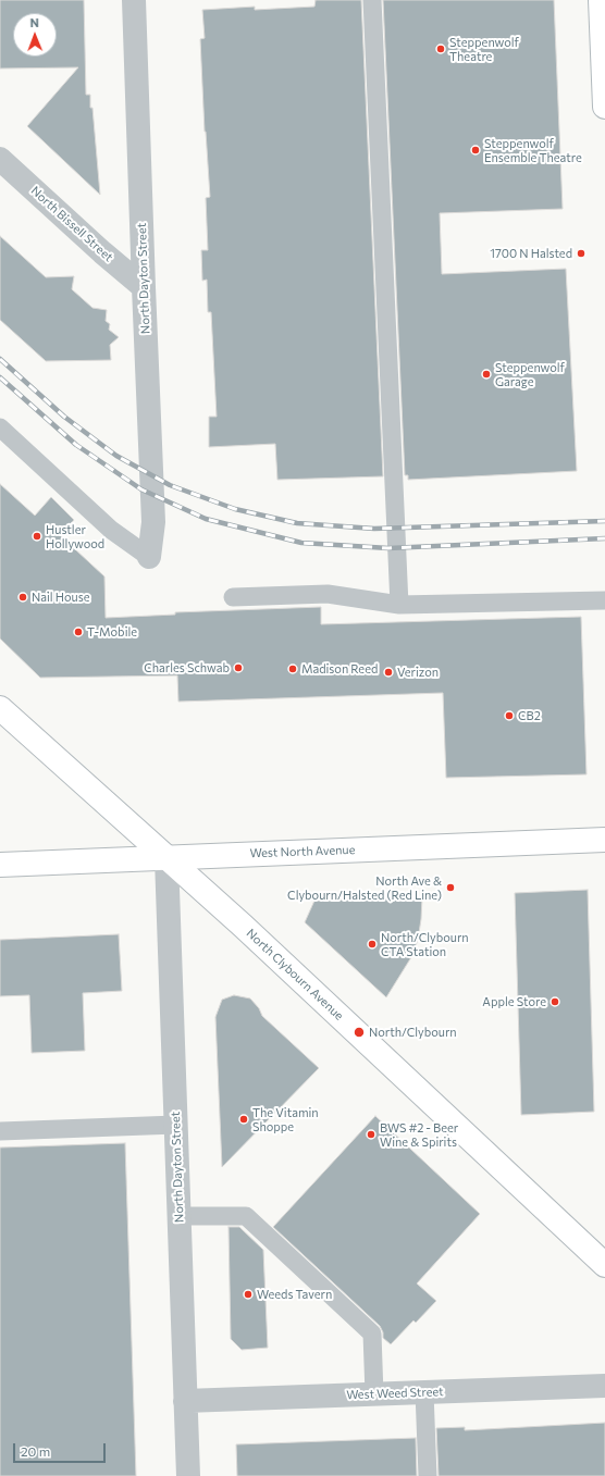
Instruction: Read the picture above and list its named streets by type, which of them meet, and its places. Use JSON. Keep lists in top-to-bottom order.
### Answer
{
  "streets": {
    "main road": ["West North Avenue", "North Clybourn Avenue"],
    "street": ["North Bissell Street", "North Dayton Street", "West Weed Street"]
  },
  "crossings": [
    ["North Bissell Street", "North Dayton Street"],
    ["North Dayton Street", "West North Avenue"],
    ["North Dayton Street", "North Clybourn Avenue"],
    ["North Dayton Street", "West Weed Street"],
    ["West North Avenue", "North Clybourn Avenue"]
  ],
  "places": [
    "Steppenwolf Theatre",
    "Steppenwolf Ensemble Theatre",
    "1700 N Halsted",
    "Steppenwolf Garage",
    "Hustler Hollywood",
    "Nail House",
    "T-Mobile",
    "Charles Schwab",
    "Madison Reed",
    "Verizon",
    "CB2",
    "North Ave & Clybourn/Halsted (Red Line)",
    "North/Clybourn CTA Station",
    "Apple Store",
    "North/Clybourn",
    "The Vitamin Shoppe",
    "BWS #2 - Beer Wine & Spirits",
    "Weeds Tavern"
  ],
  "scale_bar": "20 m",
  "north": "top"
}
